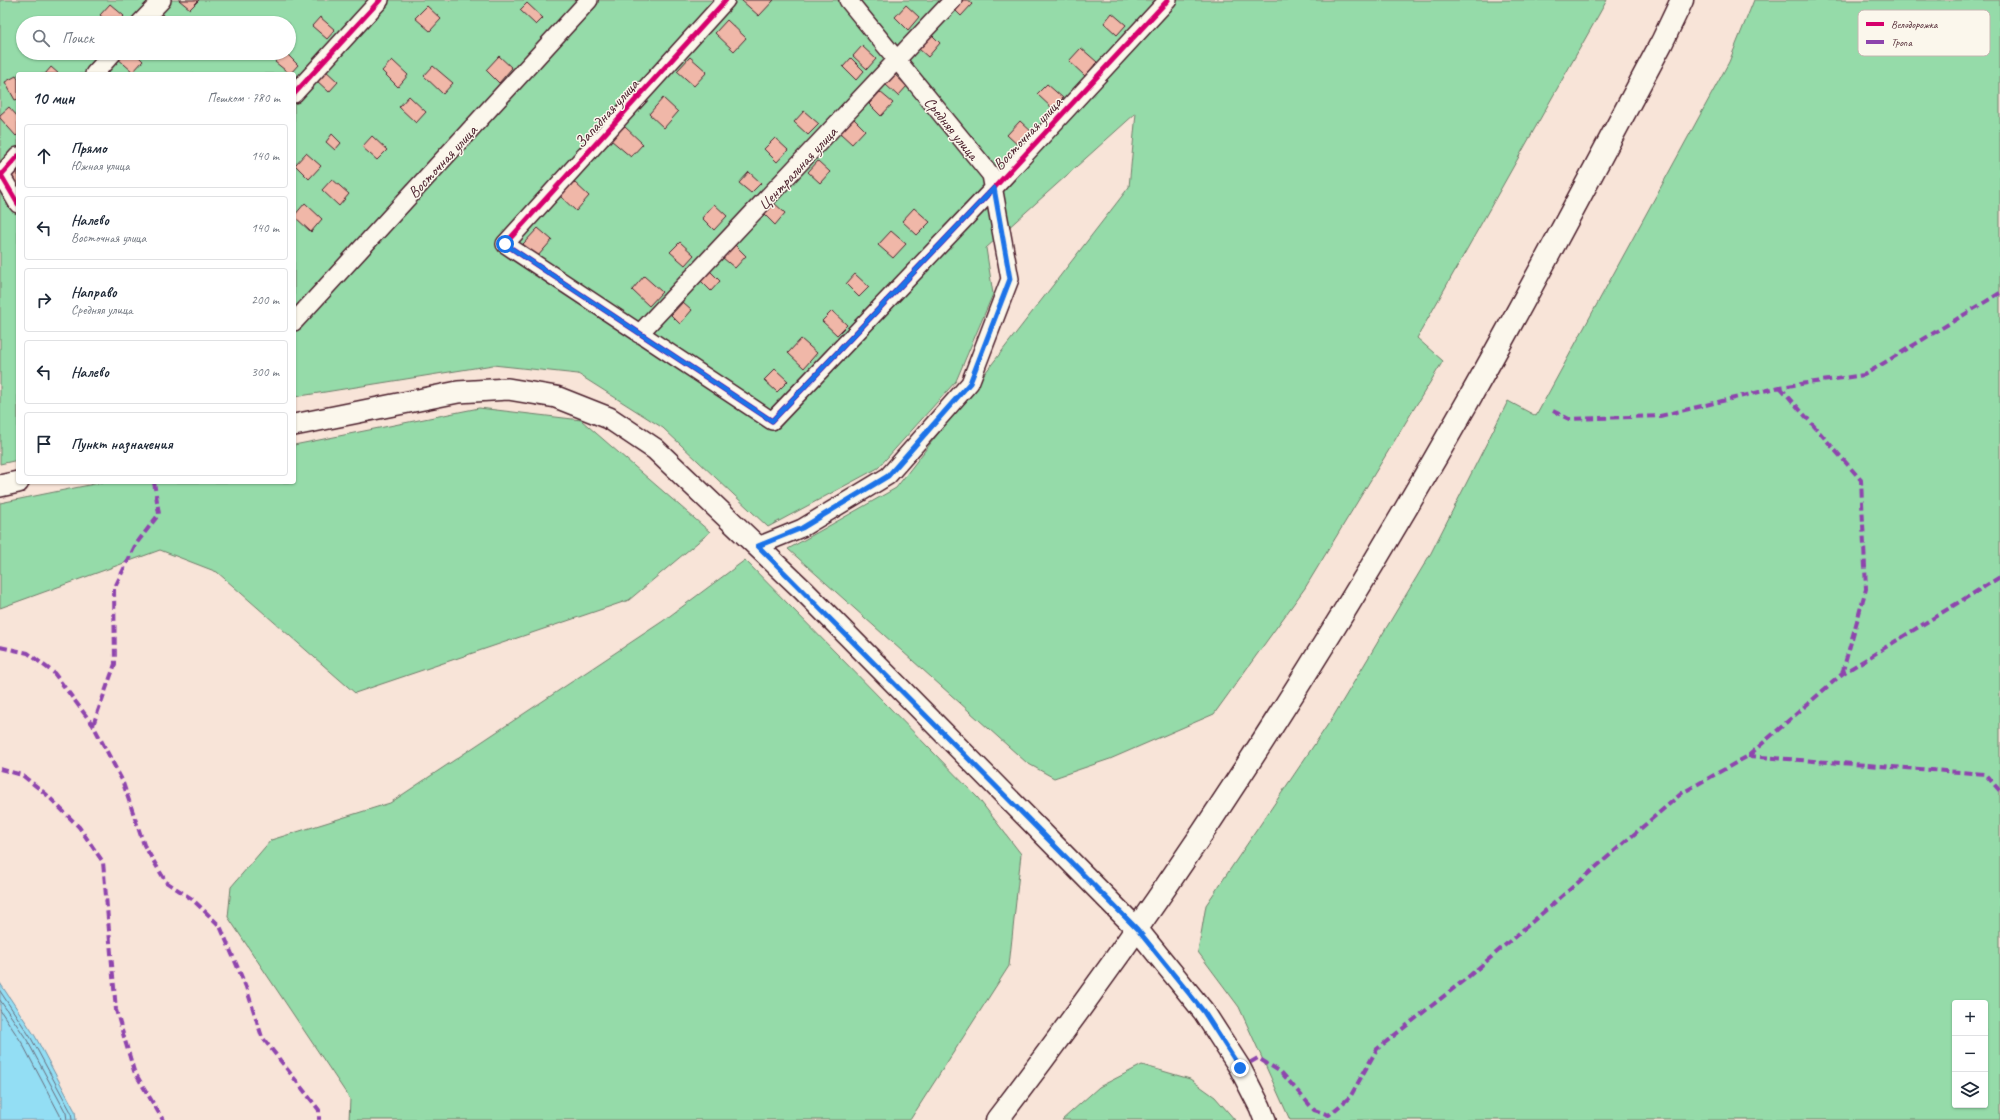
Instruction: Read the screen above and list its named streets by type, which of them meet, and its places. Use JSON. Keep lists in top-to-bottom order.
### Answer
{
  "streets": {
    "street": [
      "Западная улица",
      "Средняя улица",
      "Восточная улица",
      "Центральная улица"
    ]
  },
  "crossings": [
    ["Западная улица", "Восточная улица"],
    ["Западная улица", "Центральная улица"],
    ["Средняя улица", "Восточная улица"],
    ["Средняя улица", "Центральная улица"],
    ["Восточная улица", "Центральная улица"]
  ],
  "legend": ["Велодорожка", "Тропа"],
  "page": {
    "search": "Поиск",
    "heading": ["10 мин", "Пешком · 780 m"],
    "list": [
      ["Прямо", "Южная улица", "140 m"],
      ["Налево", "Восточная улица", "140 m"],
      ["Направо", "Средняя улица", "200 m"],
      ["Налево", "300 m"],
      "Пункт назначения"
    ],
    "map_buttons": ["+", "−"]
  }
}
